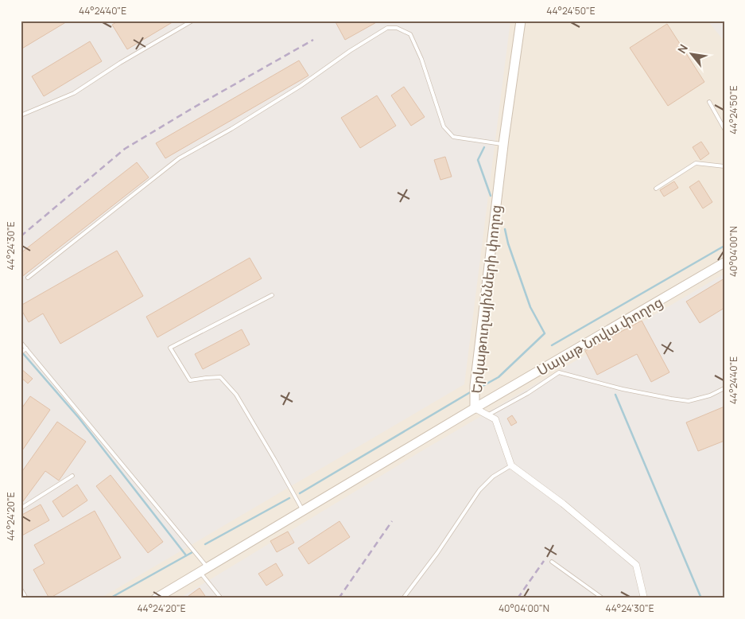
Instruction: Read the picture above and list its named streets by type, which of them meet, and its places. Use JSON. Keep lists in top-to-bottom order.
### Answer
{
  "streets": {
    "main road": ["Երկաթուղայինների փողոց", "Սայաթ Նովա փողոց"]
  },
  "crossings": [
    ["Երկաթուղայինների փողոց", "Սայաթ Նովա փողոց"]
  ],
  "north": "top left",
  "coordinates": [
    "44°24'40\"E",
    "44°24'50\"E",
    "44°24'30\"E",
    "40°04'00\"N",
    "44°24'20\"E"
  ]
}
